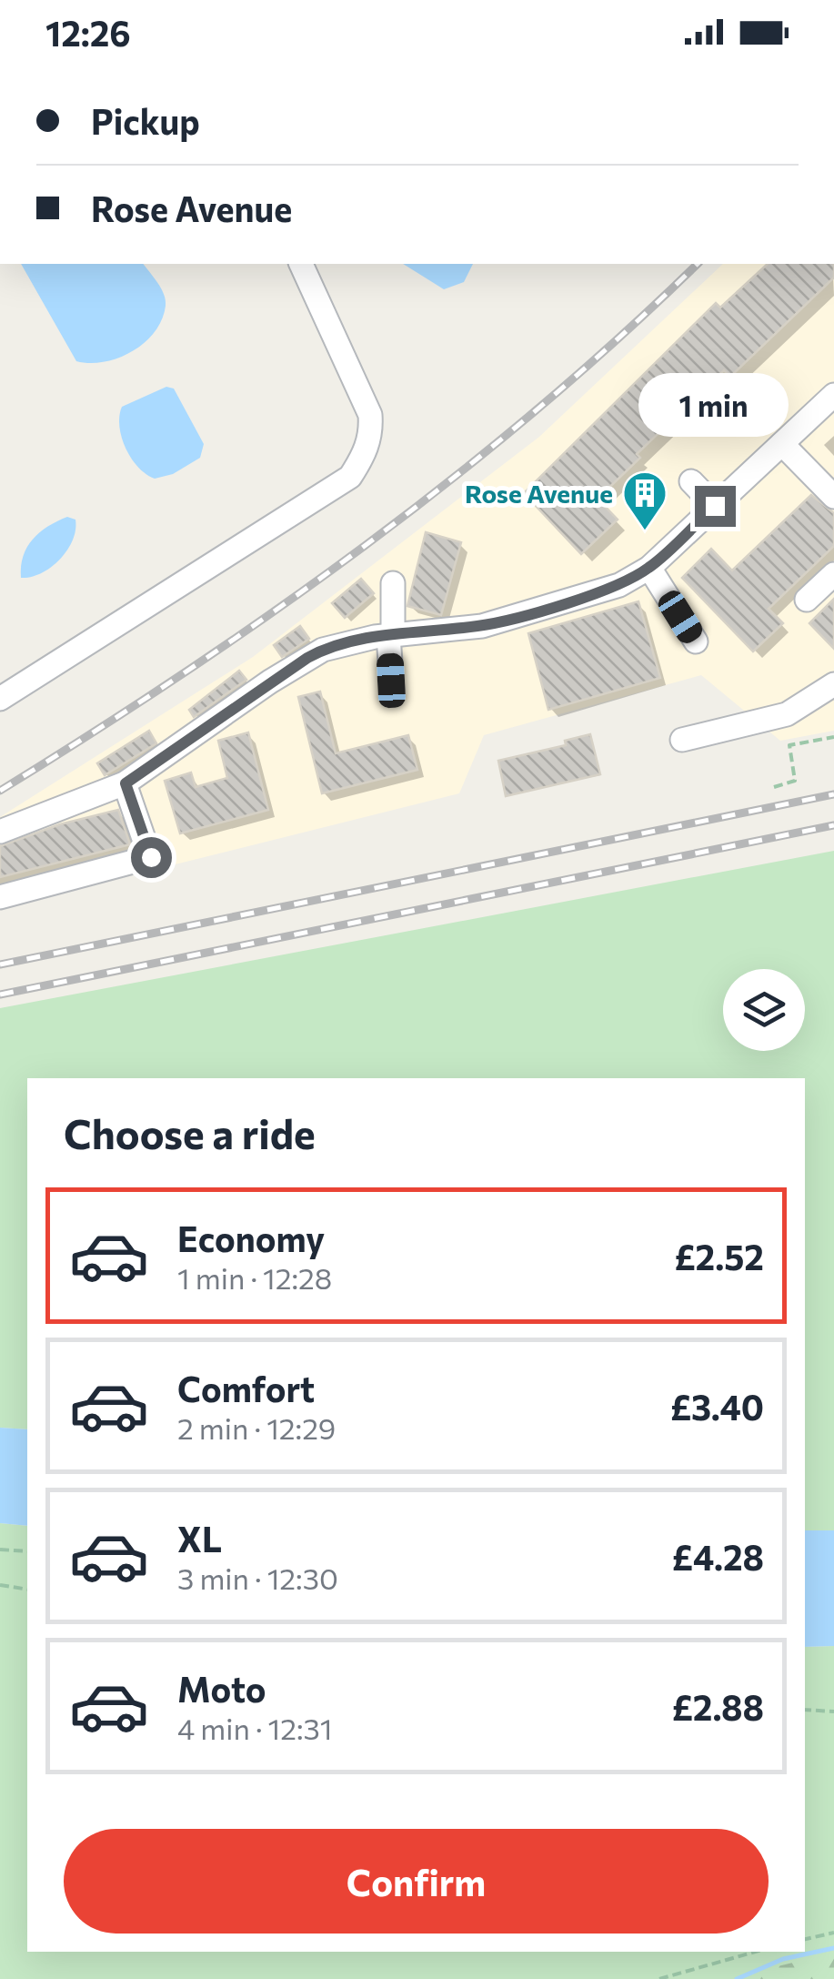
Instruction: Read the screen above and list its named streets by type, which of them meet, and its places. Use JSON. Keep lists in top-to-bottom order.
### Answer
{
  "places": {
    "building": ["Rose Avenue"]
  },
  "page": {
    "status": "12:26",
    "banner": ["Pickup", "Rose Avenue"],
    "bubble": "1 min",
    "heading": "Choose a ride",
    "list": [
      {
        "name": "Economy",
        "note": "1 min · 12:28",
        "value": "£2.52"
      },
      {
        "name": "Comfort",
        "note": "2 min · 12:29",
        "value": "£3.40"
      },
      {
        "name": "XL",
        "note": "3 min · 12:30",
        "value": "£4.28"
      },
      {
        "name": "Moto",
        "note": "4 min · 12:31",
        "value": "£2.88"
      }
    ],
    "buttons": "Confirm"
  }
}
